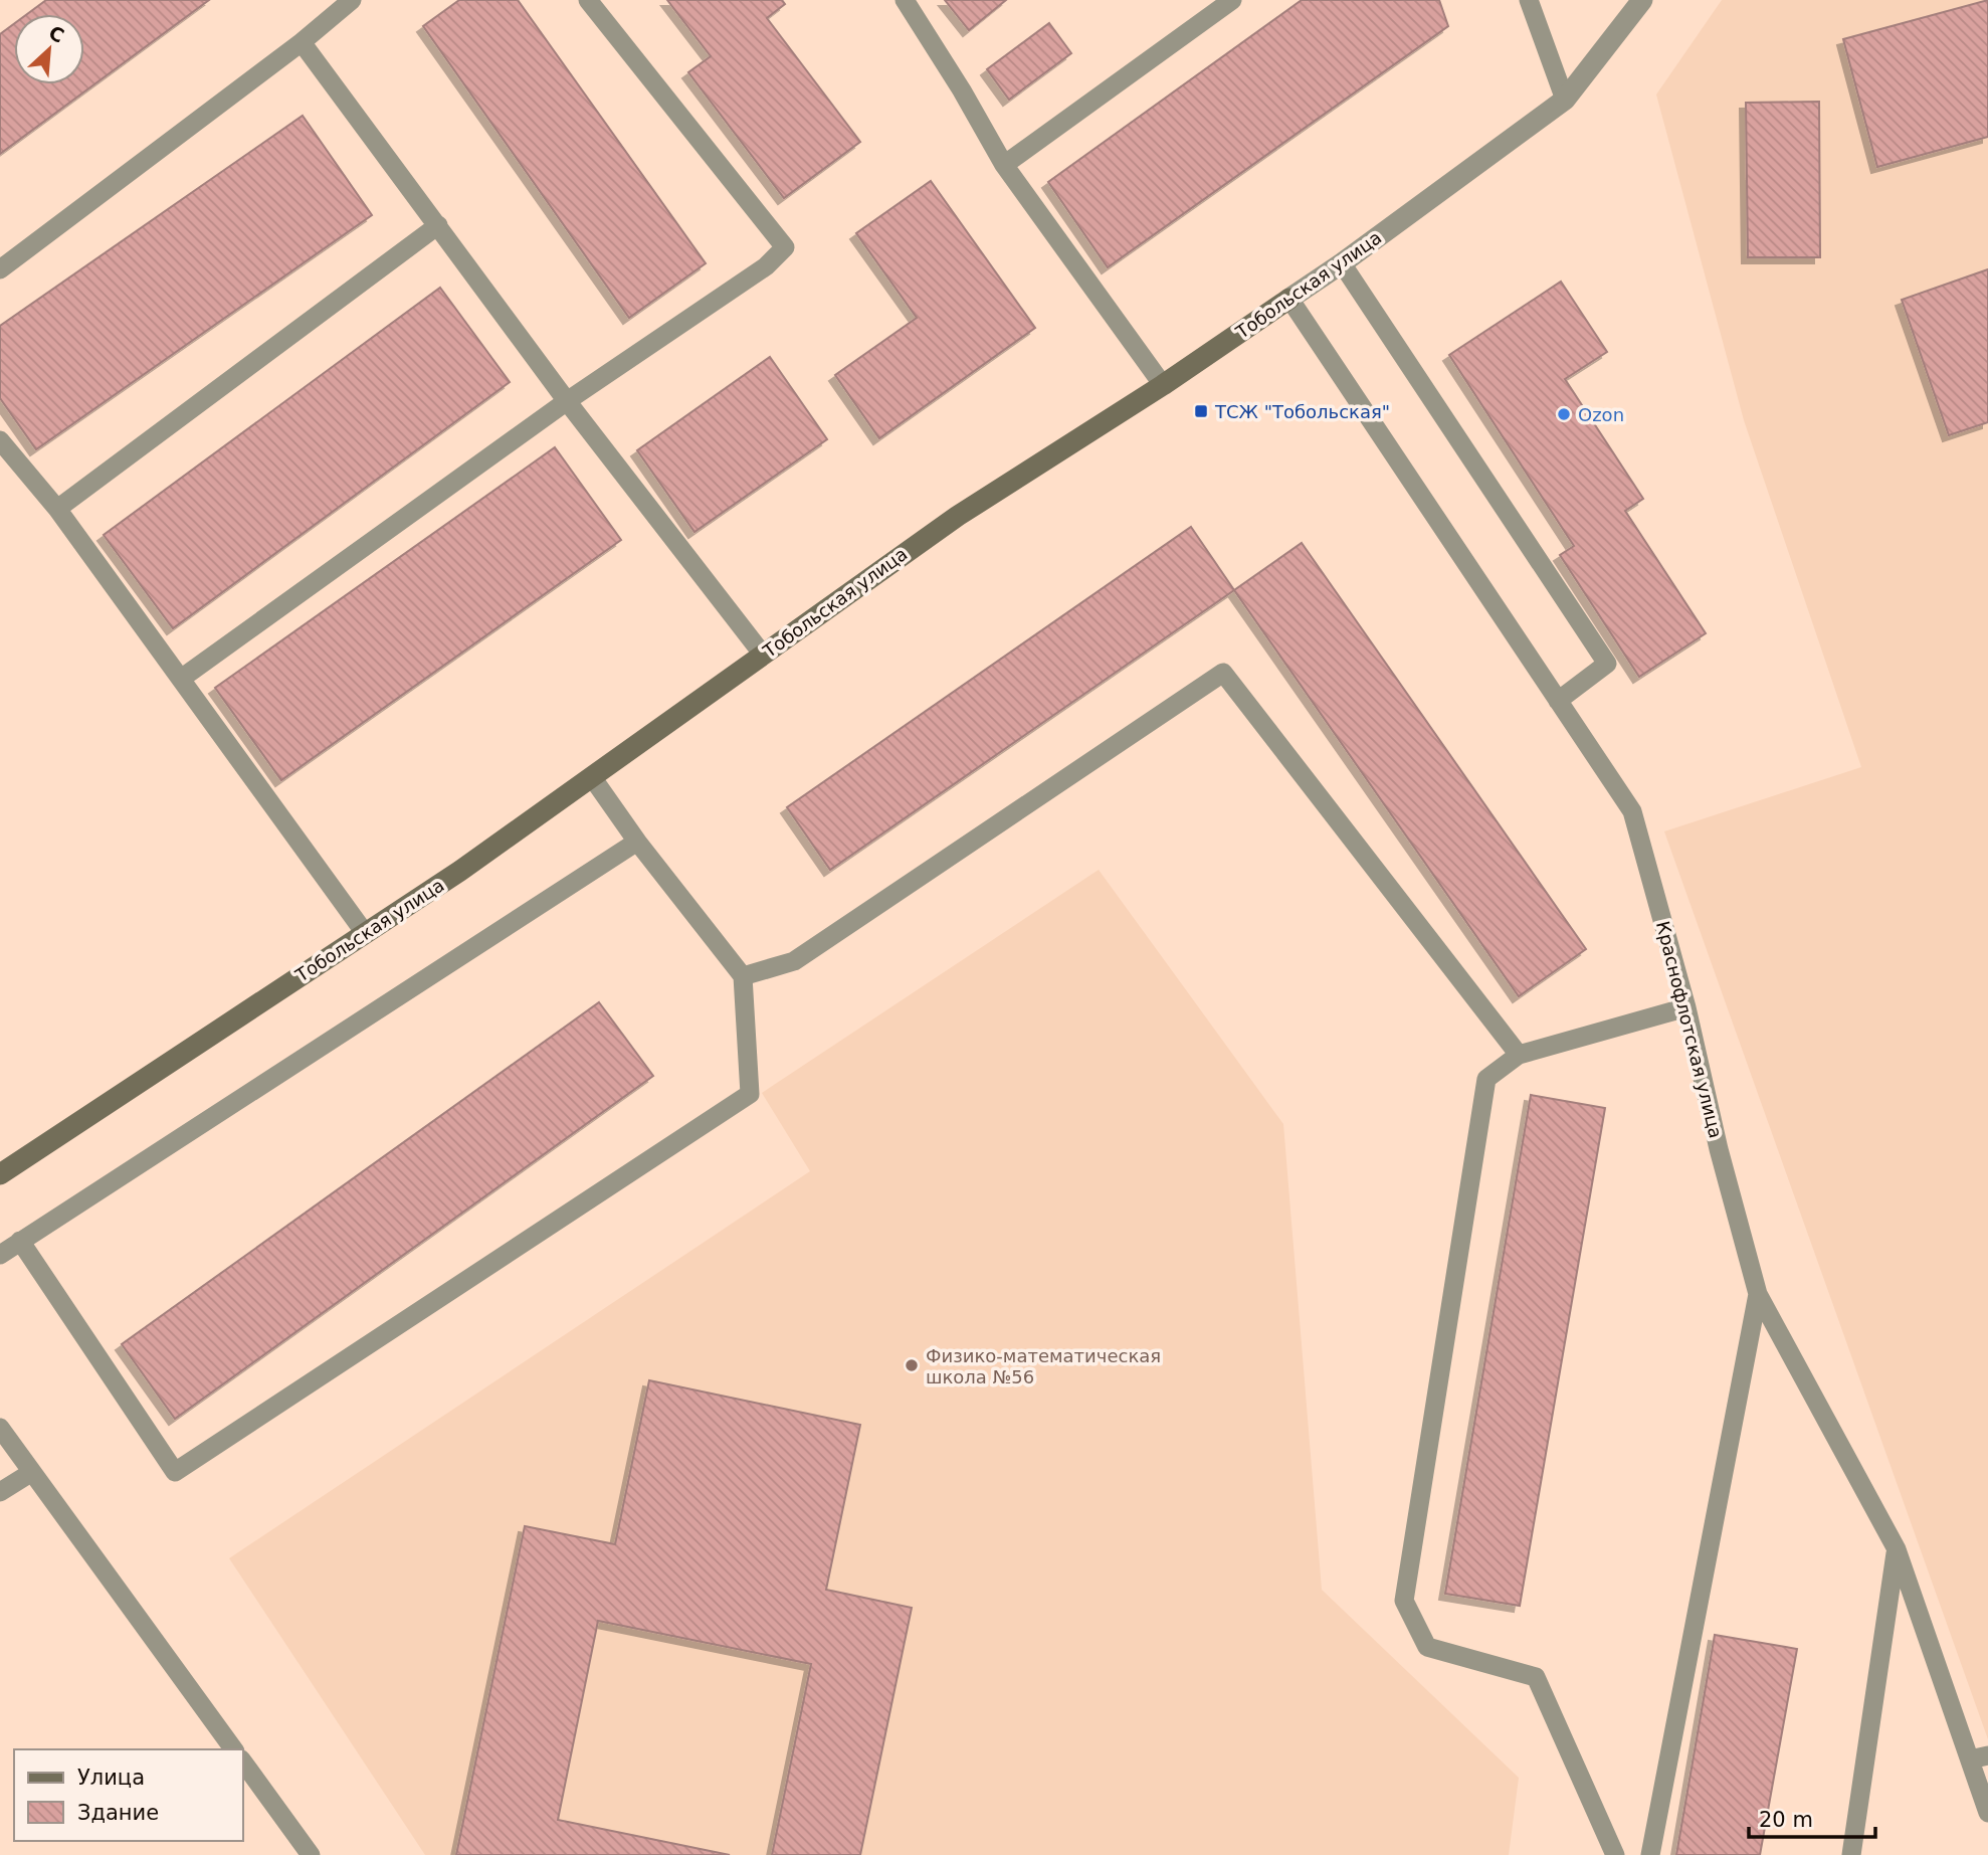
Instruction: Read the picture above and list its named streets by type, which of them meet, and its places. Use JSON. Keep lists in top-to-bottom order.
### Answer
{
  "streets": {
    "street": ["Тобольская улица"],
    "lane": ["Краснофлотская улица"]
  },
  "crossings": [
    ["Тобольская улица", "Краснофлотская улица"]
  ],
  "places": {
    "transit": ["ТСЖ \"Тобольская\""],
    "other": ["Ozon", "Физико-математическая школа №56"]
  },
  "legend": ["Улица", "Здание"],
  "scale_bar": "20 m",
  "north": "top right"
}
